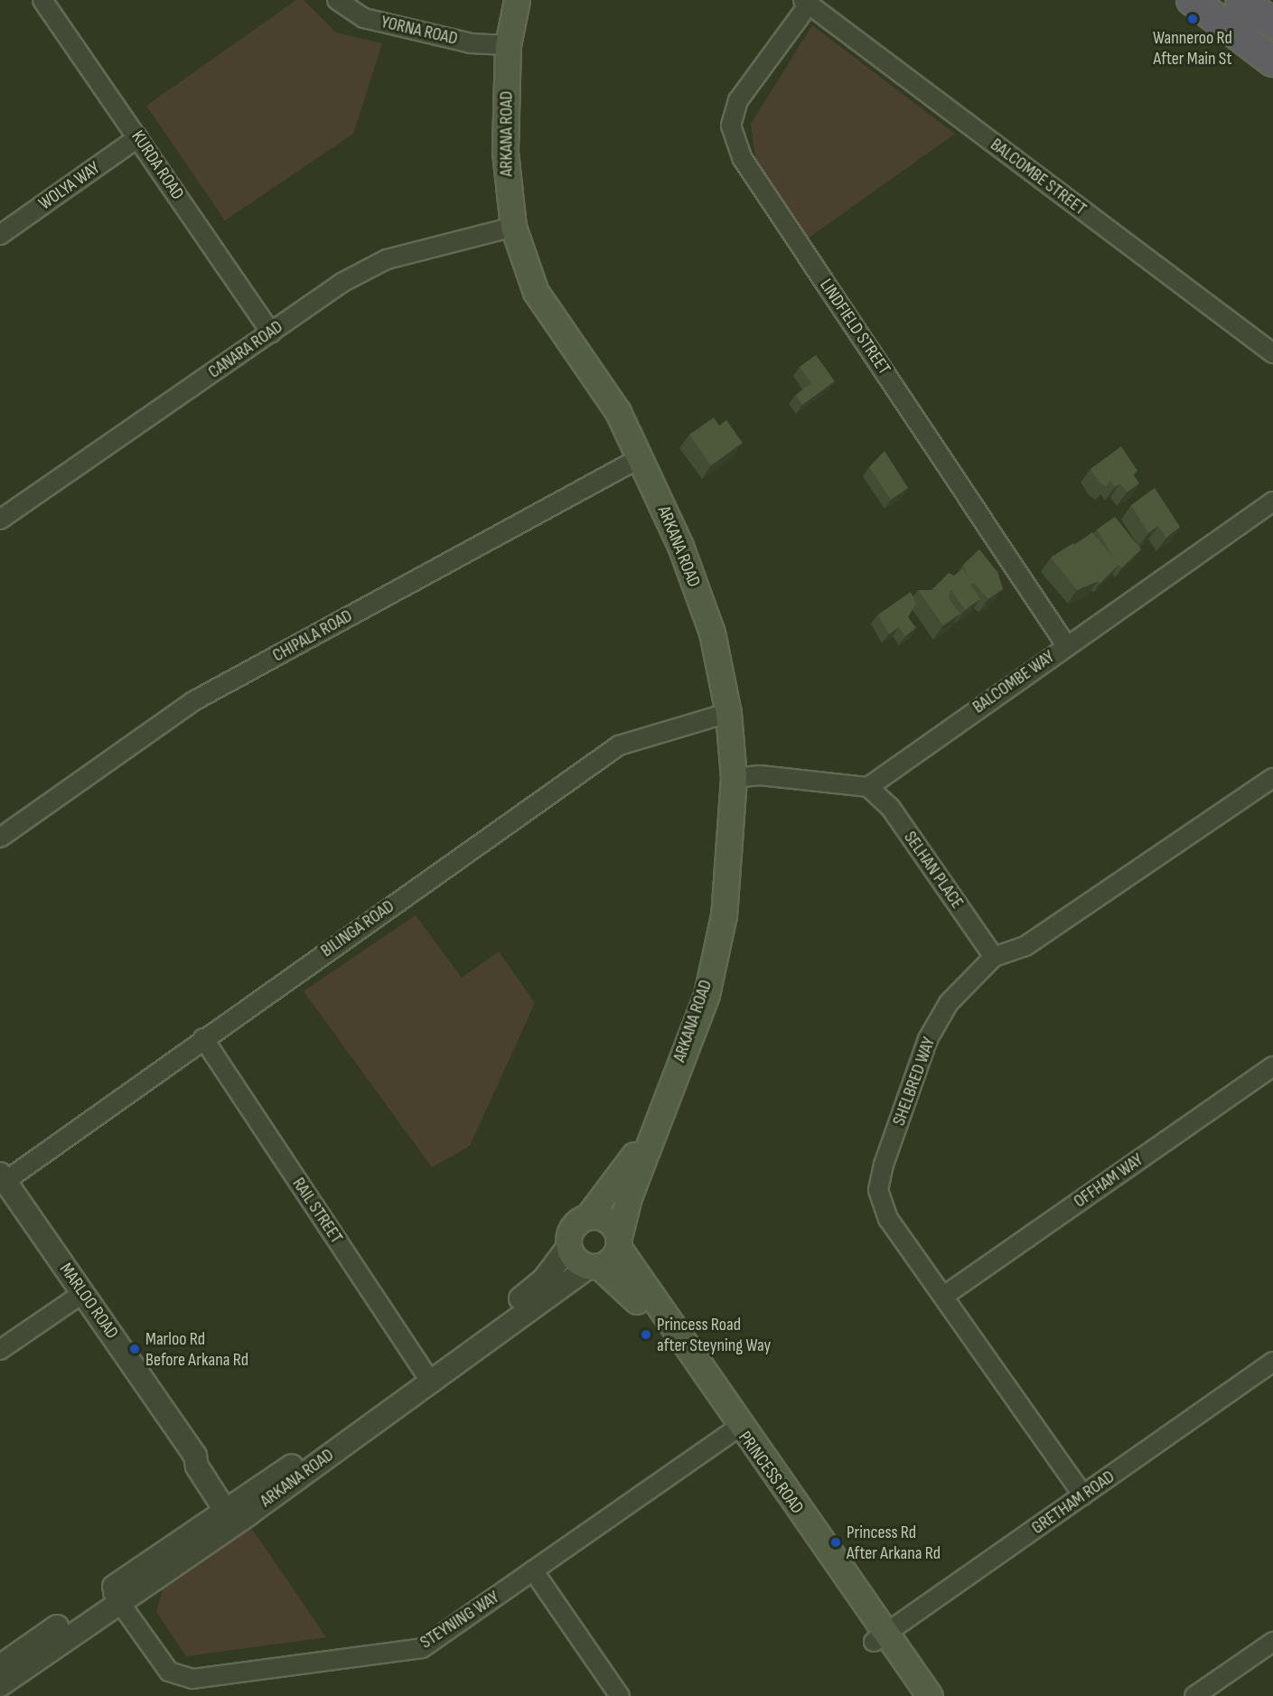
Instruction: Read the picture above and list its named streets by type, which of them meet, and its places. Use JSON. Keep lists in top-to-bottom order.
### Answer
{
  "streets": {
    "main road": ["ARKANA ROAD", "PRINCESS ROAD"],
    "street": [
      "YORNA ROAD",
      "KURDA ROAD",
      "BALCOMBE STREET",
      "WOLYA WAY",
      "LINDFIELD STREET",
      "CANARA ROAD",
      "CHIPALA ROAD",
      "BALCOMBE WAY",
      "SELHAN PLACE",
      "BILINGA ROAD",
      "SHELBRED WAY",
      "OFFHAM WAY",
      "RAIL STREET",
      "MARLOO ROAD",
      "GRETHAM ROAD",
      "STEYNING WAY"
    ]
  },
  "crossings": [
    ["YORNA ROAD", "ARKANA ROAD"],
    ["ARKANA ROAD", "CANARA ROAD"],
    ["ARKANA ROAD", "CHIPALA ROAD"],
    ["ARKANA ROAD", "BILINGA ROAD"],
    ["ARKANA ROAD", "RAIL STREET"],
    ["ARKANA ROAD", "MARLOO ROAD"],
    ["ARKANA ROAD", "PRINCESS ROAD"],
    ["ARKANA ROAD", "STEYNING WAY"],
    ["KURDA ROAD", "WOLYA WAY"],
    ["KURDA ROAD", "CANARA ROAD"],
    ["BALCOMBE STREET", "LINDFIELD STREET"],
    ["LINDFIELD STREET", "BALCOMBE WAY"],
    ["BALCOMBE WAY", "SELHAN PLACE"],
    ["SELHAN PLACE", "SHELBRED WAY"],
    ["BILINGA ROAD", "RAIL STREET"],
    ["BILINGA ROAD", "MARLOO ROAD"],
    ["SHELBRED WAY", "OFFHAM WAY"],
    ["SHELBRED WAY", "GRETHAM ROAD"],
    ["PRINCESS ROAD", "GRETHAM ROAD"],
    ["PRINCESS ROAD", "STEYNING WAY"]
  ],
  "places": [
    "Wanneroo Rd After Main St",
    "Princess Road after Steyning Way",
    "Marloo Rd Before Arkana Rd",
    "Princess Rd After Arkana Rd"
  ]
}
